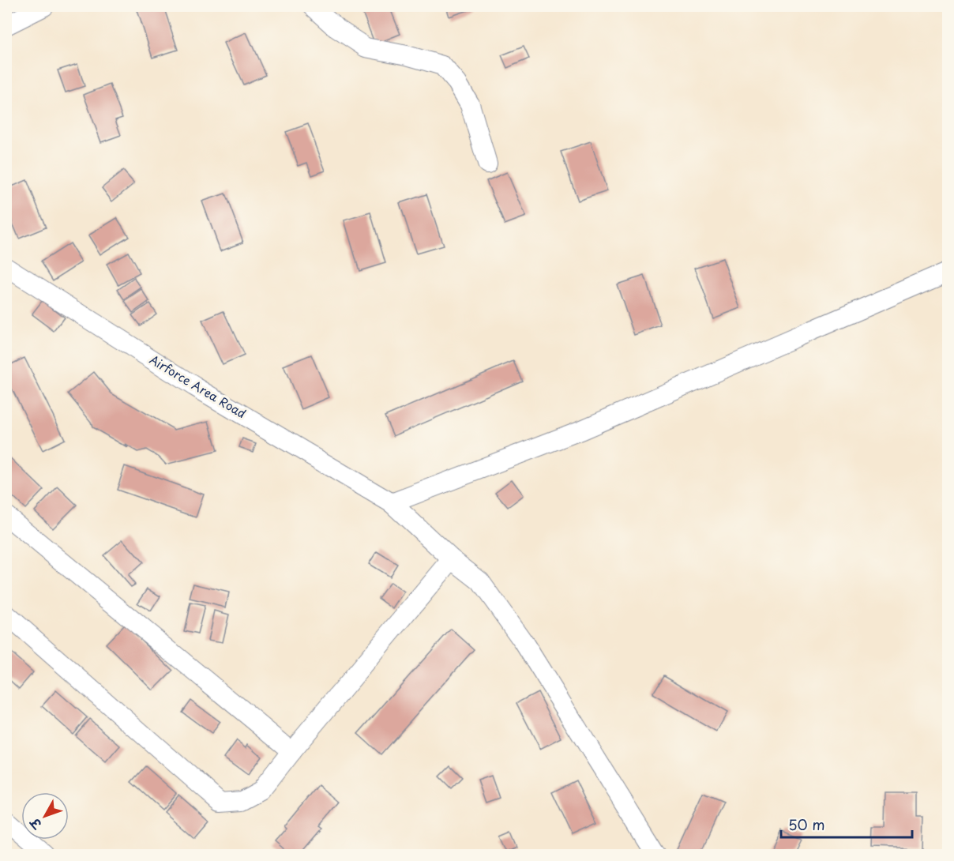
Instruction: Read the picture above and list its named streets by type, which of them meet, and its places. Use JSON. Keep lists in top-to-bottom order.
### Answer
{
  "streets": {
    "street": ["Airforce Area Road"]
  },
  "scale_bar": "50 m",
  "north": "bottom left"
}
